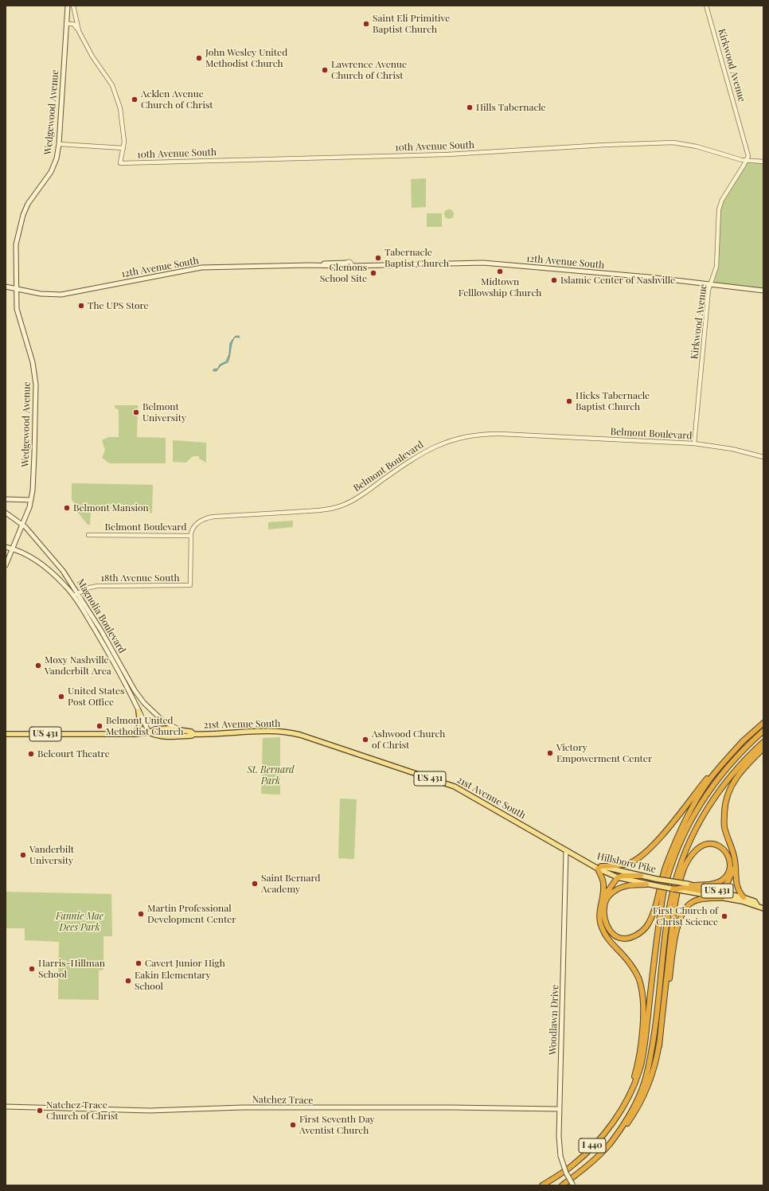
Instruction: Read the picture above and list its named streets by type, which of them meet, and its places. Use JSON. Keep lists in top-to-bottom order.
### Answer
{
  "streets": {
    "highway": ["I 440"],
    "main road": [
      "Wedgewood Avenue",
      "12th Avenue South",
      "Magnolia Boulevard",
      "21st Avenue South",
      "US 431",
      "Hillsboro Pike",
      "Woodlawn Drive",
      "Natchez Trace"
    ],
    "street": [
      "Kirkwood Avenue",
      "10th Avenue South",
      "Belmont Boulevard",
      "18th Avenue South"
    ]
  },
  "crossings": [
    ["Kirkwood Avenue", "10th Avenue South"],
    ["Kirkwood Avenue", "12th Avenue South"],
    ["Kirkwood Avenue", "Belmont Boulevard"],
    ["Wedgewood Avenue", "10th Avenue South"],
    ["Wedgewood Avenue", "12th Avenue South"],
    ["Wedgewood Avenue", "Magnolia Boulevard"],
    ["Belmont Boulevard", "18th Avenue South"],
    ["18th Avenue South", "Magnolia Boulevard"],
    ["Magnolia Boulevard", "21st Avenue South"],
    ["21st Avenue South", "Hillsboro Pike"],
    ["21st Avenue South", "Woodlawn Drive"],
    ["Woodlawn Drive", "Natchez Trace"]
  ],
  "parks": ["St. Bernard Park", "Fannie Mae Dees Park"],
  "places": [
    "Saint Eli Primitive Baptist Church",
    "John Wesley United Methodist Church",
    "Lawrence Avenue Church of Christ",
    "Acklen Avenue Church of Christ",
    "Hills Tabernacle",
    "Tabernacle Baptist Church",
    "Midtown Felllowship Church",
    "Clemons School Site",
    "Islamic Center of Nashville",
    "The UPS Store",
    "Hicks Tabernacle Baptist Church",
    "Belmont University",
    "Belmont Mansion",
    "Moxy Nashville Vanderbilt Area",
    "United States Post Office",
    "Belmont United Methodist Church",
    "Ashwood Church of Christ",
    "Victory Empowerment Center",
    "Belcourt Theatre",
    "Vanderbilt University",
    "Saint Bernard Academy",
    "Martin Professional Development Center",
    "First Church of Christ Science",
    "Cavert Junior High",
    "Harris-Hillman School",
    "Eakin Elementary School",
    "Natchez Trace Church of Christ",
    "First Seventh Day Aventist Church"
  ]
}
